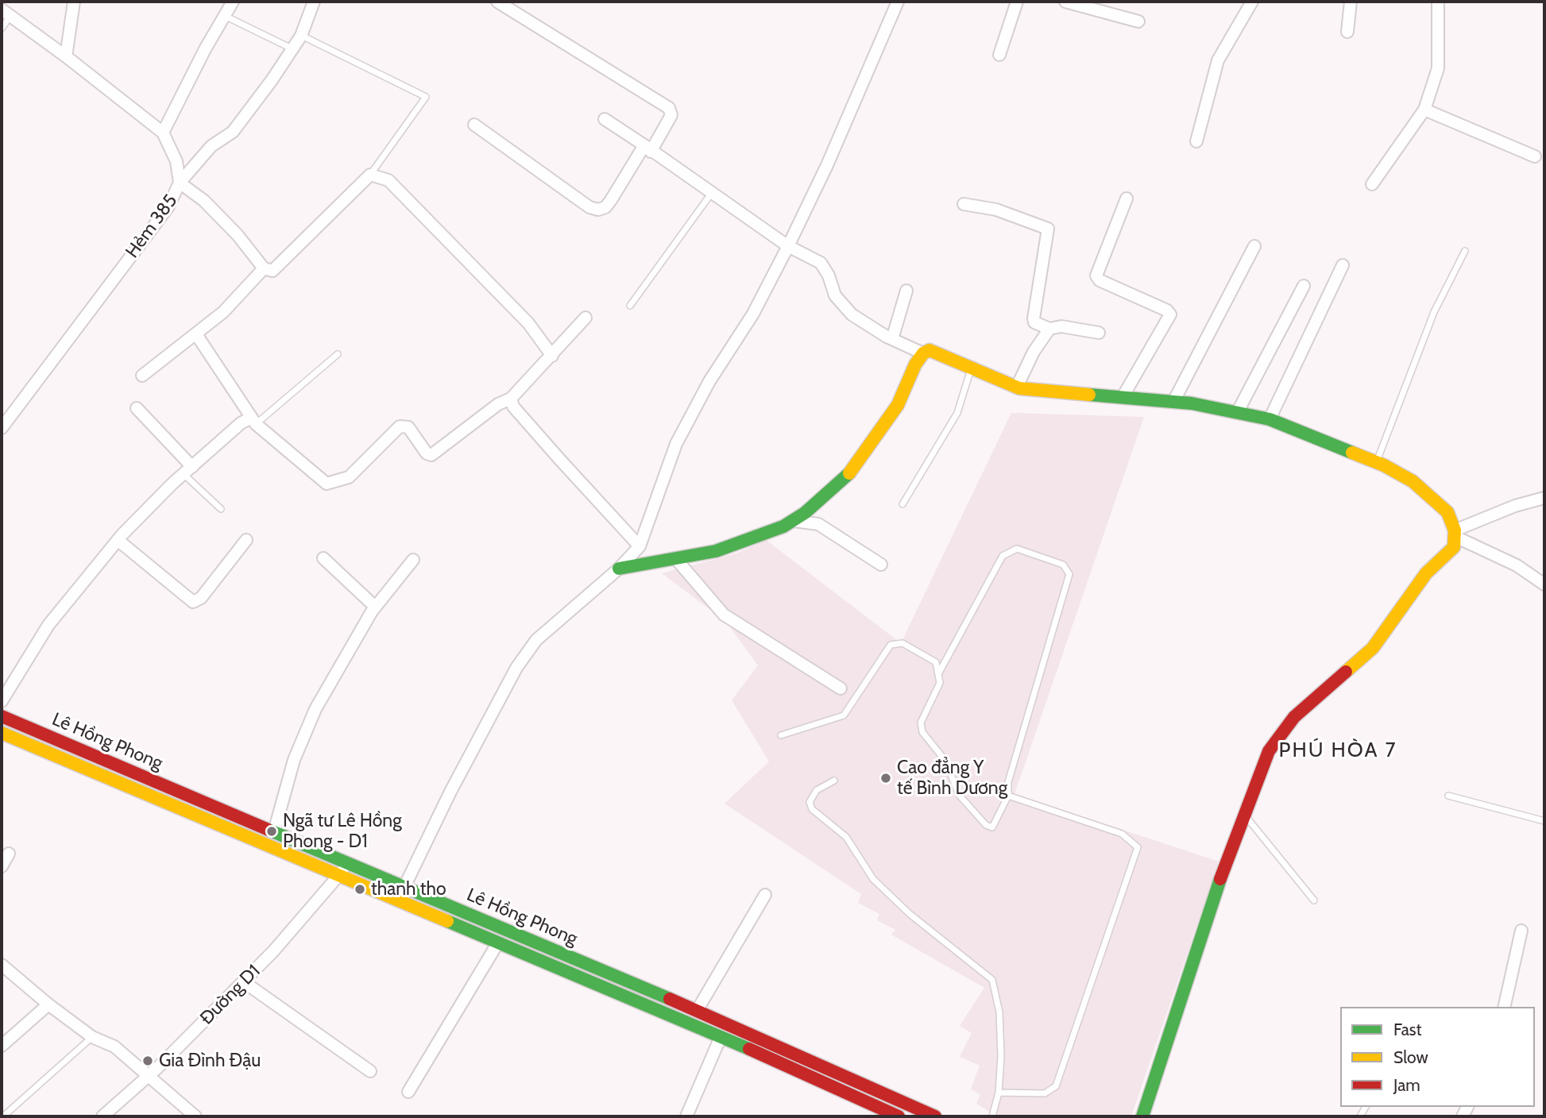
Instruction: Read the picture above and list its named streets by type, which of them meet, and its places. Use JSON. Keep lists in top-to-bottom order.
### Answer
{
  "streets": {
    "street": ["Hẻm 385", "Lê Hồng Phong", "Đường D1"]
  },
  "crossings": [
    ["Lê Hồng Phong", "Đường D1"]
  ],
  "districts": ["PHÚ HÒA 7"],
  "places": [
    "Cao đẳng Y tế Bình Dương",
    "Ngã tư Lê Hồng Phong - D1",
    "thanh tho",
    "Gia Đình Đậu"
  ],
  "legend": ["Fast", "Slow", "Jam"]
}
